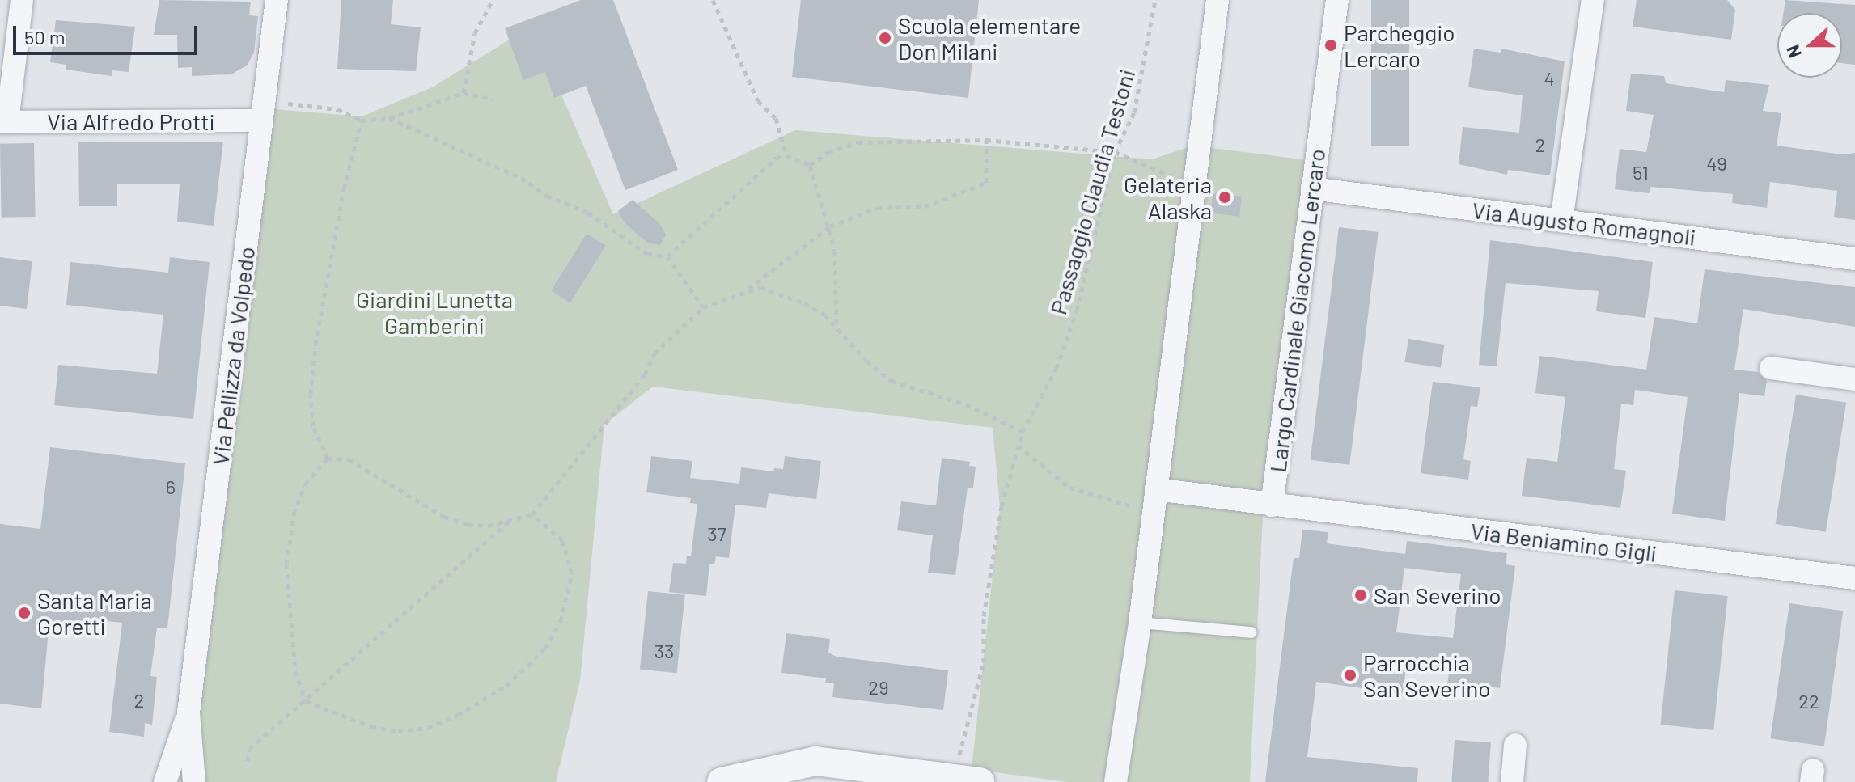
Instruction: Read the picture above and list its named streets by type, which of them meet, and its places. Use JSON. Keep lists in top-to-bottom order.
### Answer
{
  "streets": {
    "street": [
      "Via Alfredo Protti",
      "Via Augusto Romagnoli",
      "Largo Cardinale Giacomo Lercaro",
      "Via Pellizza da Volpedo",
      "Via Beniamino Gigli"
    ],
    "path": ["Passaggio Claudia Testoni"]
  },
  "crossings": [
    ["Via Alfredo Protti", "Via Pellizza da Volpedo"],
    ["Via Augusto Romagnoli", "Largo Cardinale Giacomo Lercaro"],
    ["Largo Cardinale Giacomo Lercaro", "Via Beniamino Gigli"]
  ],
  "parks": ["Giardini Lunetta Gamberini"],
  "places": [
    "Scuola elementare Don Milani",
    "Parcheggio Lercaro",
    "Gelateria Alaska",
    "San Severino",
    "Santa Maria Goretti",
    "Parrocchia San Severino"
  ],
  "house_numbers": [
    "4",
    "2",
    "49",
    "51",
    "6",
    "37",
    "33",
    "29",
    "2",
    "22"
  ],
  "scale_bar": "50 m",
  "north": "left"
}
